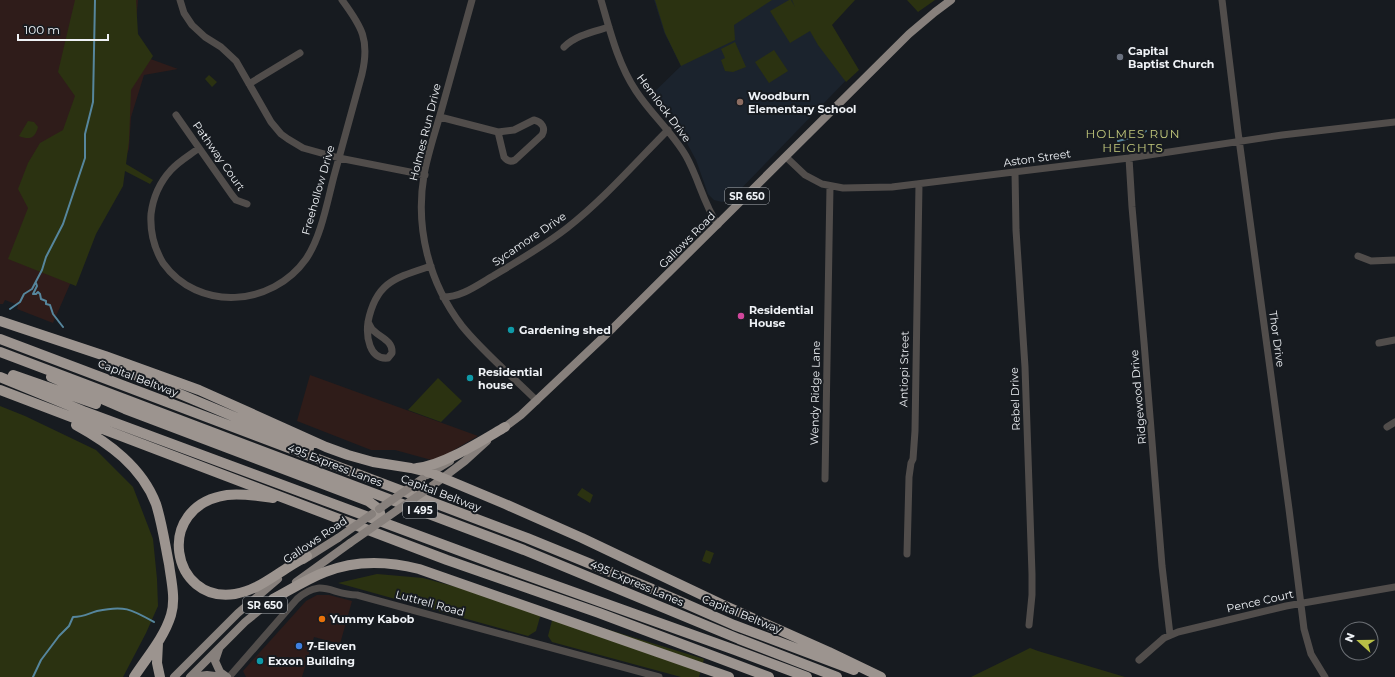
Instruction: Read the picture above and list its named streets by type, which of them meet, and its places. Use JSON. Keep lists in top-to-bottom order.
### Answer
{
  "streets": {
    "highway": ["Capital Beltway", "495 Express Lanes", "I 495"],
    "main road": ["SR 650", "Gallows Road"],
    "street": [
      "Hemlock Drive",
      "Holmes Run Drive",
      "Pathway Court",
      "Aston Street",
      "Freehollow Drive",
      "Sycamore Drive",
      "Thor Drive",
      "Antiopi Street",
      "Wendy Ridge Lane",
      "Ridgewood Drive",
      "Rebel Drive",
      "Pence Court",
      "Luttrell Road"
    ]
  },
  "crossings": [
    ["Hemlock Drive", "Sycamore Drive"],
    ["Hemlock Drive", "Gallows Road"],
    ["Holmes Run Drive", "Sycamore Drive"],
    ["Holmes Run Drive", "Gallows Road"],
    ["Pathway Court", "Freehollow Drive"],
    ["Aston Street", "Gallows Road"],
    ["Aston Street", "Thor Drive"],
    ["Aston Street", "Antiopi Street"],
    ["Aston Street", "Wendy Ridge Lane"],
    ["Aston Street", "Ridgewood Drive"],
    ["Aston Street", "Rebel Drive"],
    ["Thor Drive", "Pence Court"],
    ["Ridgewood Drive", "Pence Court"]
  ],
  "districts": ["HOLMES RUN HEIGHTS"],
  "places": [
    "Capital Baptist Church",
    "Woodburn Elementary School",
    "Residential House",
    "Gardening shed",
    "Residential house",
    "Yummy Kabob",
    "7-Eleven",
    "Exxon Building"
  ],
  "scale_bar": "100 m",
  "north": "left"
}
